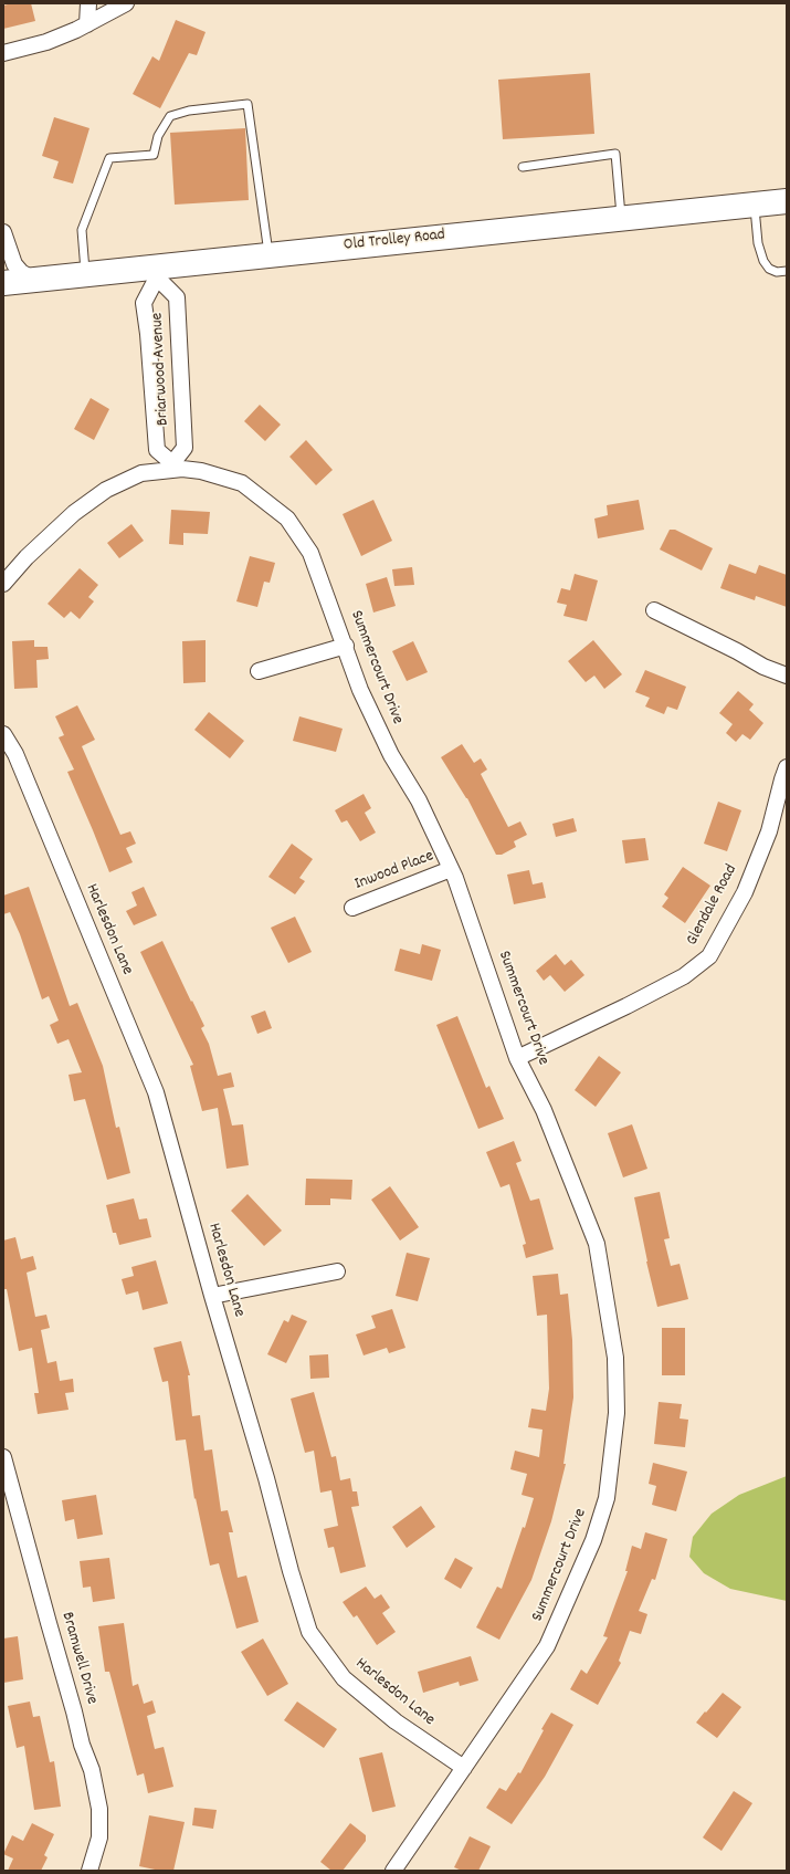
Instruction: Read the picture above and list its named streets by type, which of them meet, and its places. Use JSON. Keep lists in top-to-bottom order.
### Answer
{
  "streets": {
    "main road": ["Old Trolley Road"],
    "street": [
      "Briarwood Avenue",
      "Summercourt Drive",
      "Inwood Place",
      "Glendale Road",
      "Harlesdon Lane",
      "Bramwell Drive"
    ]
  },
  "crossings": [
    ["Old Trolley Road", "Briarwood Avenue"],
    ["Briarwood Avenue", "Summercourt Drive"],
    ["Summercourt Drive", "Inwood Place"],
    ["Summercourt Drive", "Glendale Road"],
    ["Summercourt Drive", "Harlesdon Lane"]
  ]
}
